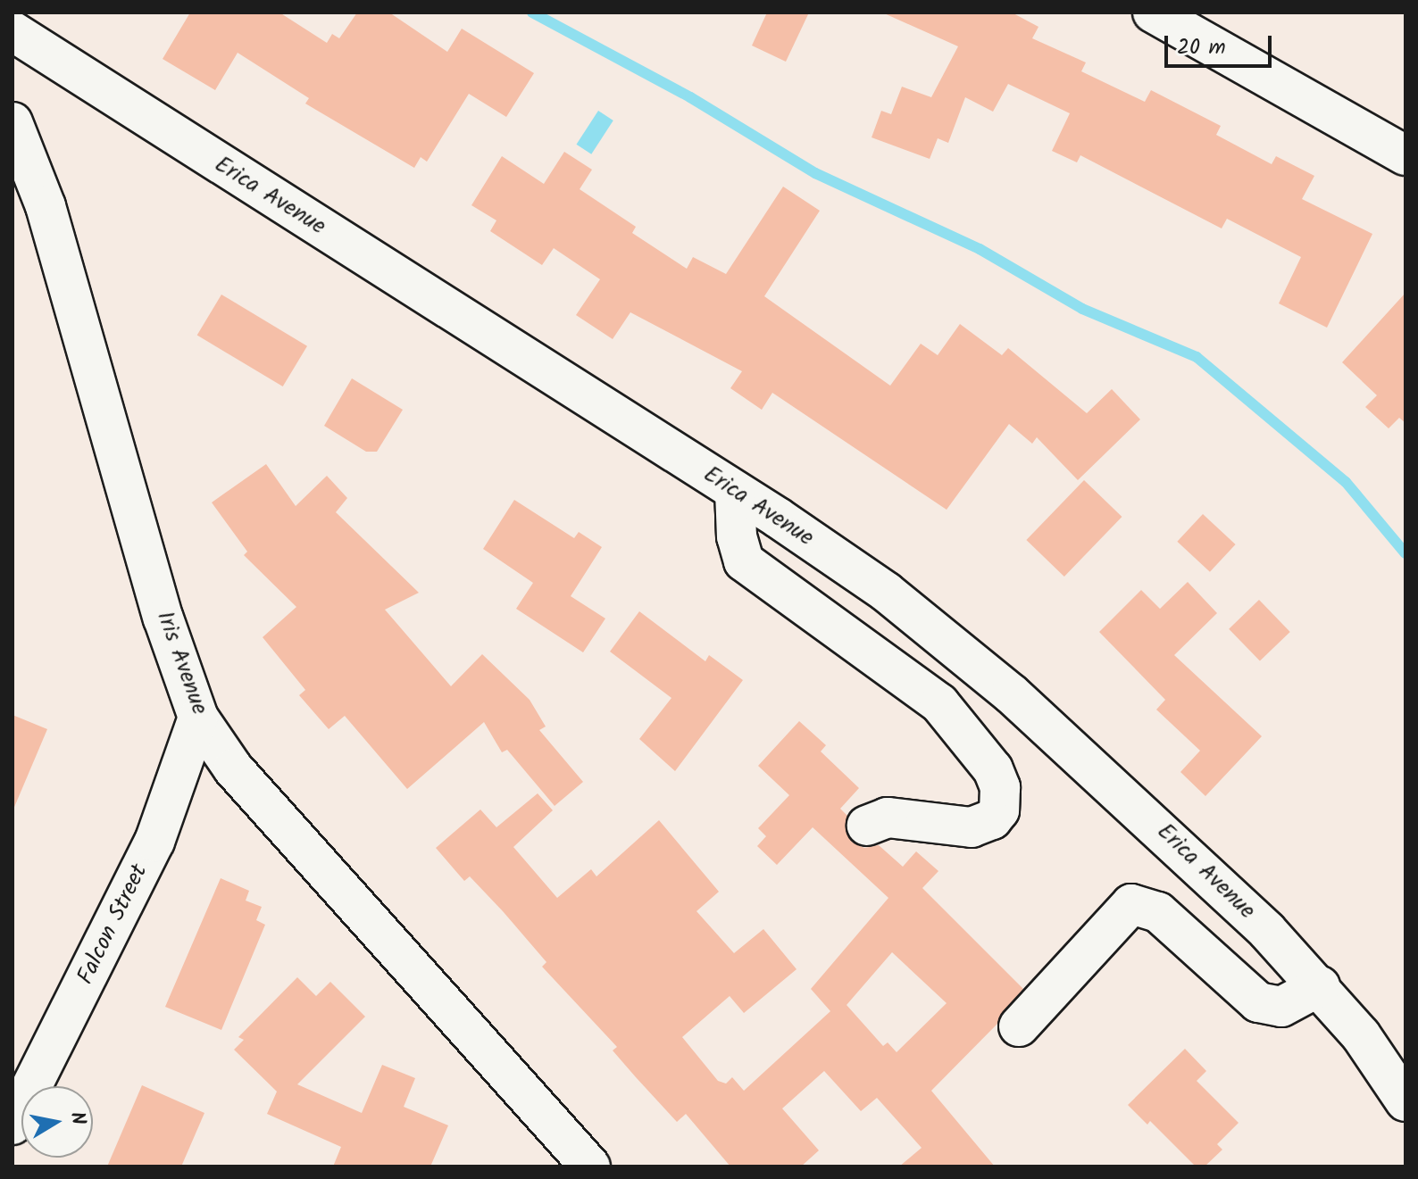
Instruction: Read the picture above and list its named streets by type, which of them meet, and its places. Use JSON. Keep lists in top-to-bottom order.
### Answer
{
  "streets": {
    "street": ["Erica Avenue", "Iris Avenue", "Falcon Street"]
  },
  "crossings": [
    ["Iris Avenue", "Falcon Street"]
  ],
  "scale_bar": "20 m",
  "north": "right"
}
